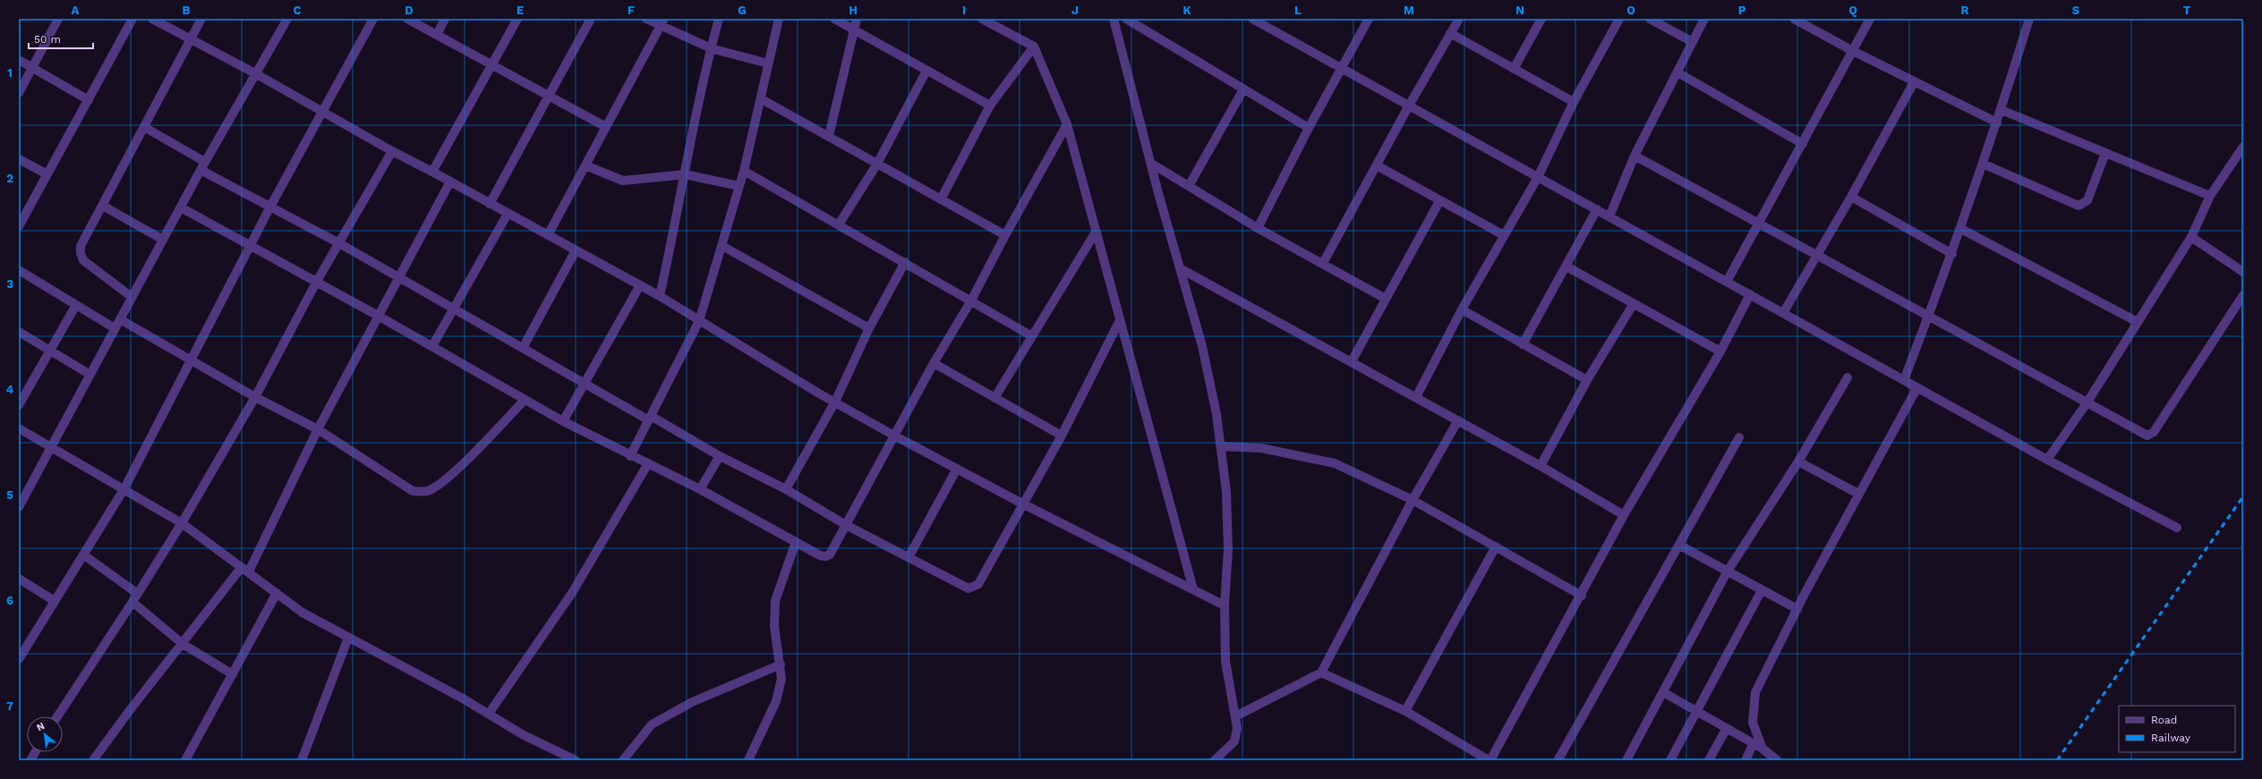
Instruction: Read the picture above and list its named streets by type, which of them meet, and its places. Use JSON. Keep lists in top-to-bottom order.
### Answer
{
  "legend": ["Road", "Railway"],
  "scale_bar": "50 m",
  "north": "top left",
  "grid": {
    "columns": [
      "A",
      "B",
      "C",
      "D",
      "E",
      "F",
      "G",
      "H",
      "I",
      "J",
      "K",
      "L",
      "M",
      "N",
      "O",
      "P",
      "Q",
      "R",
      "S",
      "T"
    ],
    "rows": [
      "1",
      "2",
      "3",
      "4",
      "5",
      "6",
      "7"
    ]
  }
}
